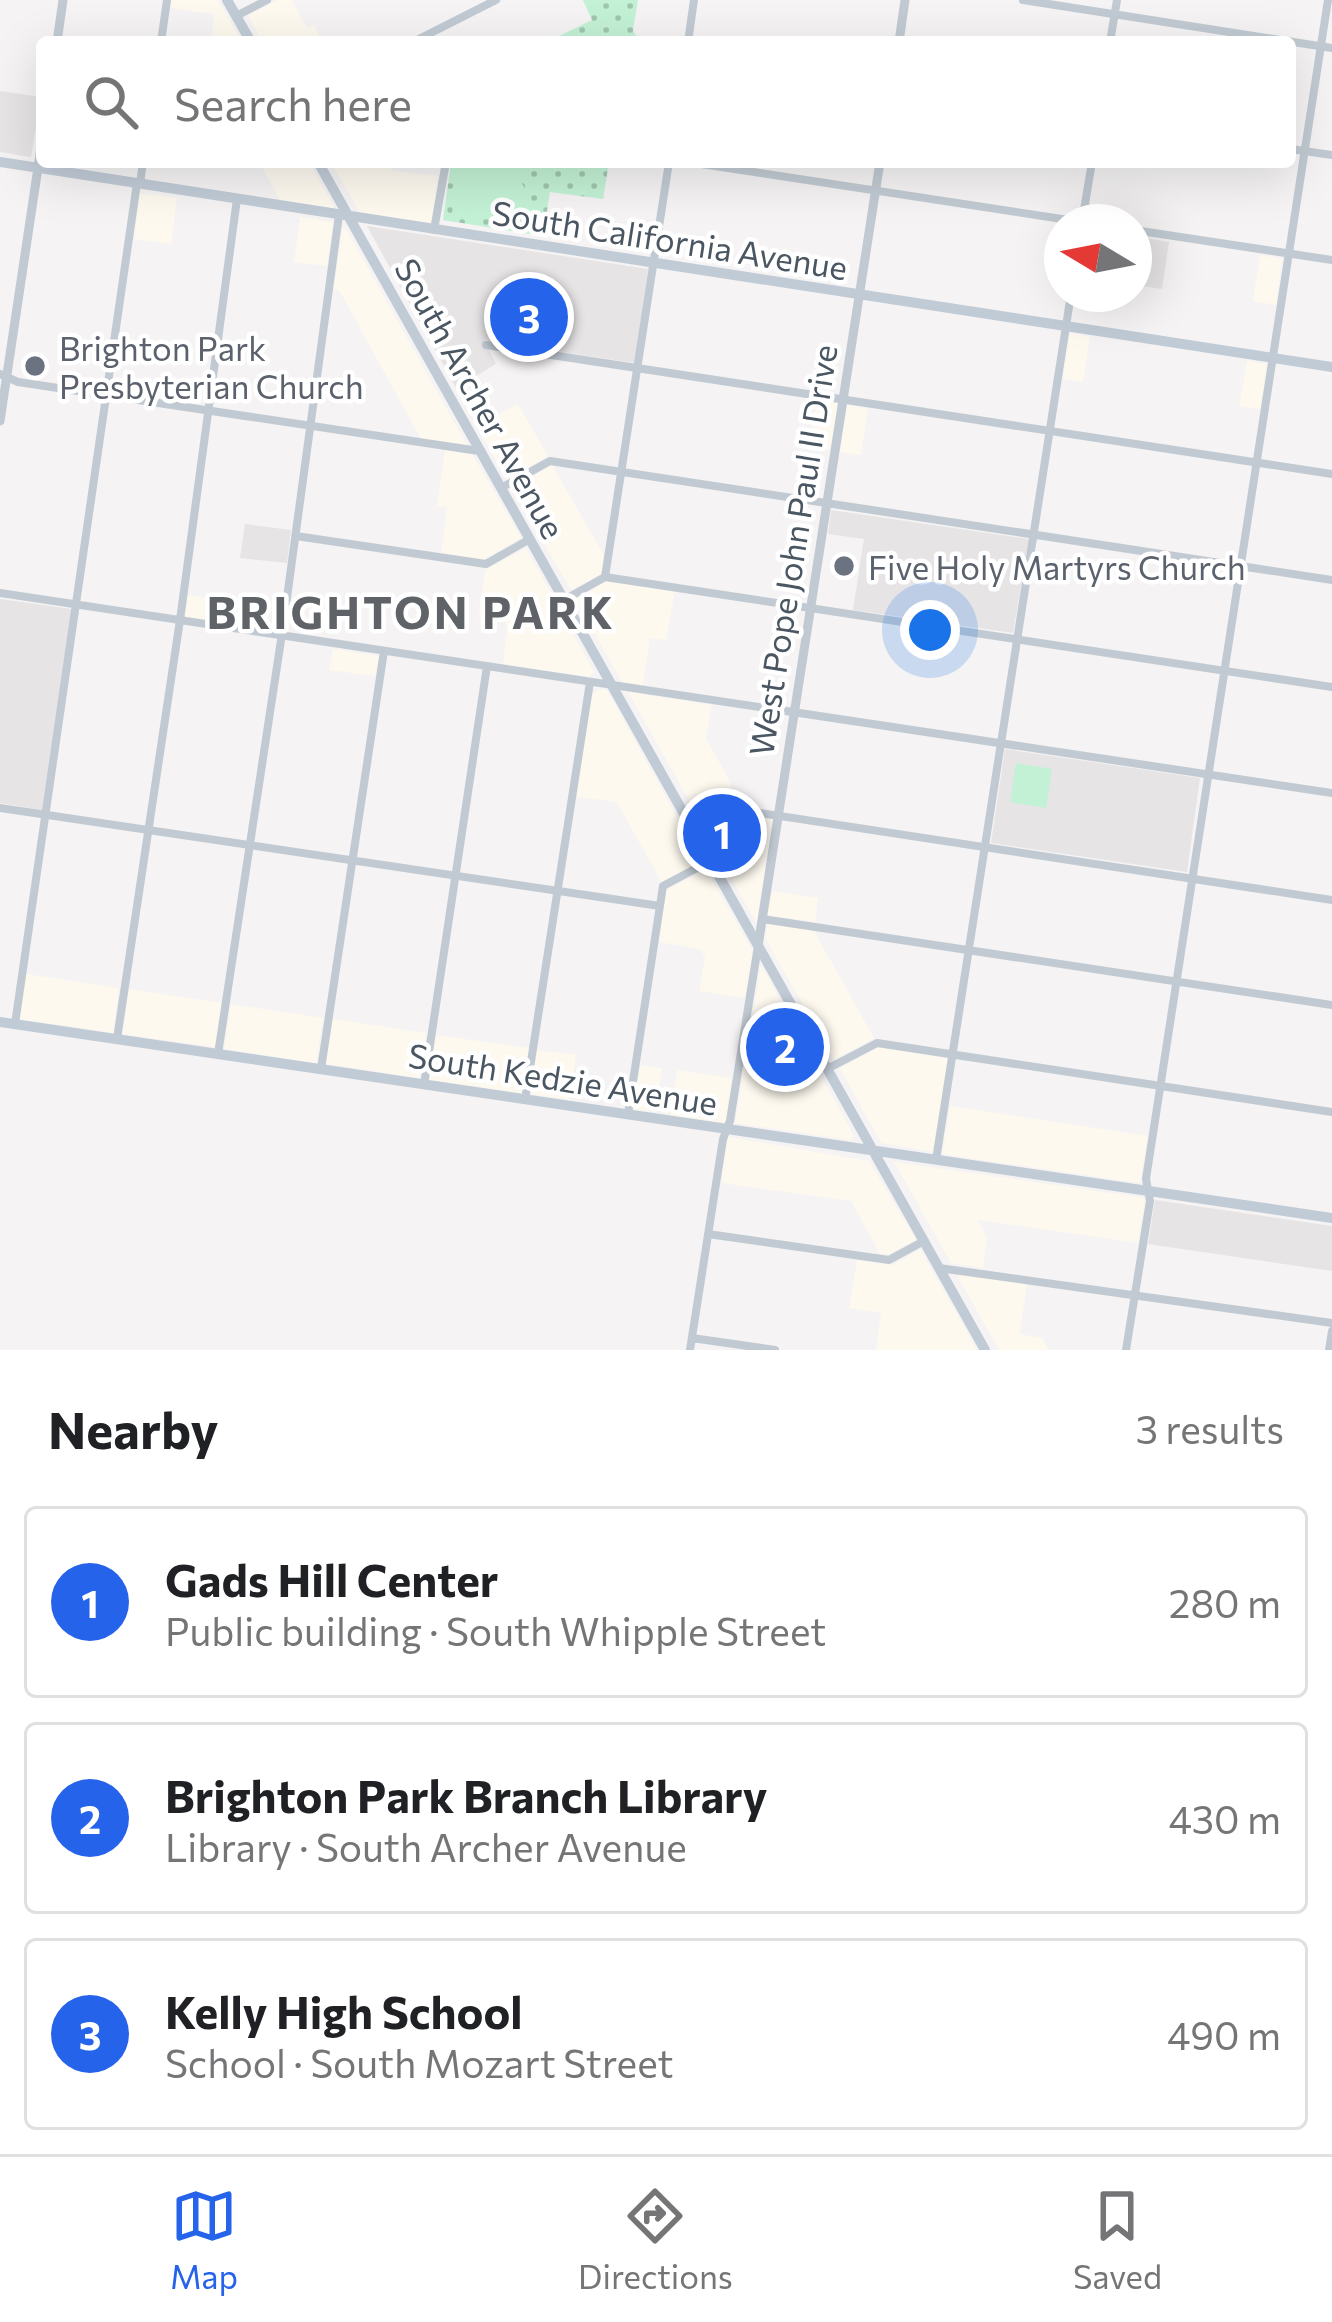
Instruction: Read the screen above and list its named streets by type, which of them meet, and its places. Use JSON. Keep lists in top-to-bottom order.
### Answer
{
  "streets": {
    "main road": ["South California Avenue", "South Archer Avenue", "South Kedzie Avenue"],
    "street": ["West Pope John Paul II Drive"]
  },
  "crossings": [
    ["South California Avenue", "South Archer Avenue"],
    ["South California Avenue", "West Pope John Paul II Drive"],
    ["South Archer Avenue", "West Pope John Paul II Drive"],
    ["South Archer Avenue", "South Kedzie Avenue"]
  ],
  "districts": ["BRIGHTON PARK"],
  "places": ["Brighton Park Presbyterian Church", "Five Holy Martyrs Church"],
  "north": "left",
  "page": {
    "search": "Search here",
    "pins": ["3", "1", "2"],
    "heading": ["Nearby", "3 results"],
    "list": [
      {
        "mark": "1",
        "name": "Gads Hill Center",
        "note": "Public building · South Whipple Street",
        "value": "280 m"
      },
      {
        "mark": "2",
        "name": "Brighton Park Branch Library",
        "note": "Library · South Archer Avenue",
        "value": "430 m"
      },
      {
        "mark": "3",
        "name": "Kelly High School",
        "note": "School · South Mozart Street",
        "value": "490 m"
      }
    ],
    "nav": ["Map", "Directions", "Saved"]
  }
}
